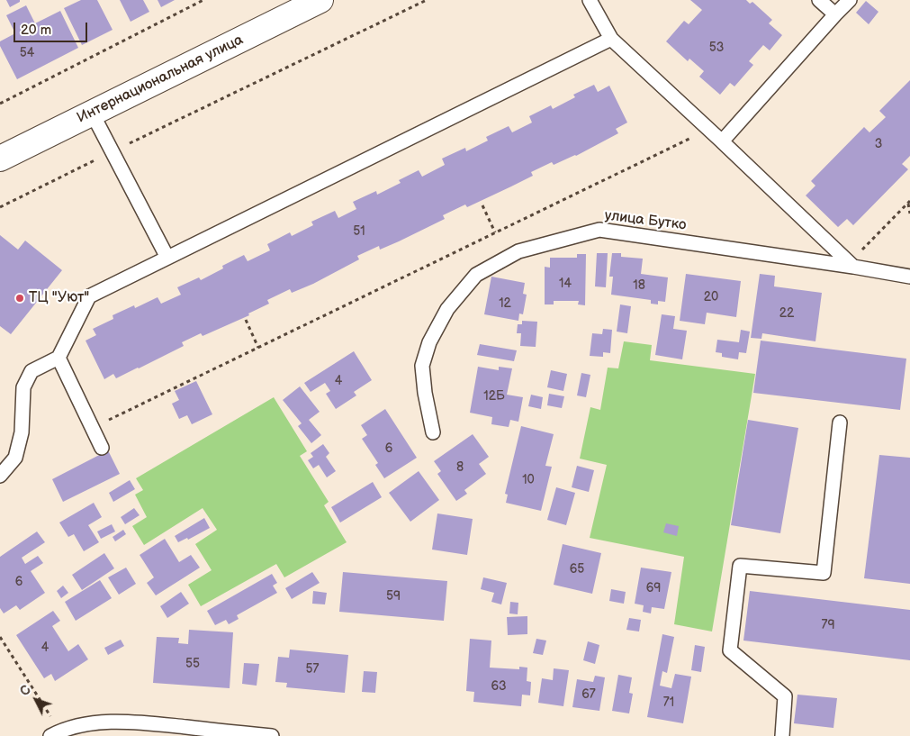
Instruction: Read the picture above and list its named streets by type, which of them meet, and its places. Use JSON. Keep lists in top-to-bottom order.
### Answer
{
  "streets": {
    "main road": ["Интернациональная улица"],
    "lane": ["улица Бутко"]
  },
  "places": ["ТЦ \"Уют\""],
  "house_numbers": [
    "53",
    "54",
    "3",
    "51",
    "14",
    "18",
    "20",
    "12",
    "22",
    "4",
    "12Б",
    "6",
    "8",
    "10",
    "65",
    "6",
    "69",
    "59",
    "79",
    "4",
    "55",
    "57",
    "63",
    "67",
    "71"
  ],
  "scale_bar": "20 m",
  "north": "top left"
}
